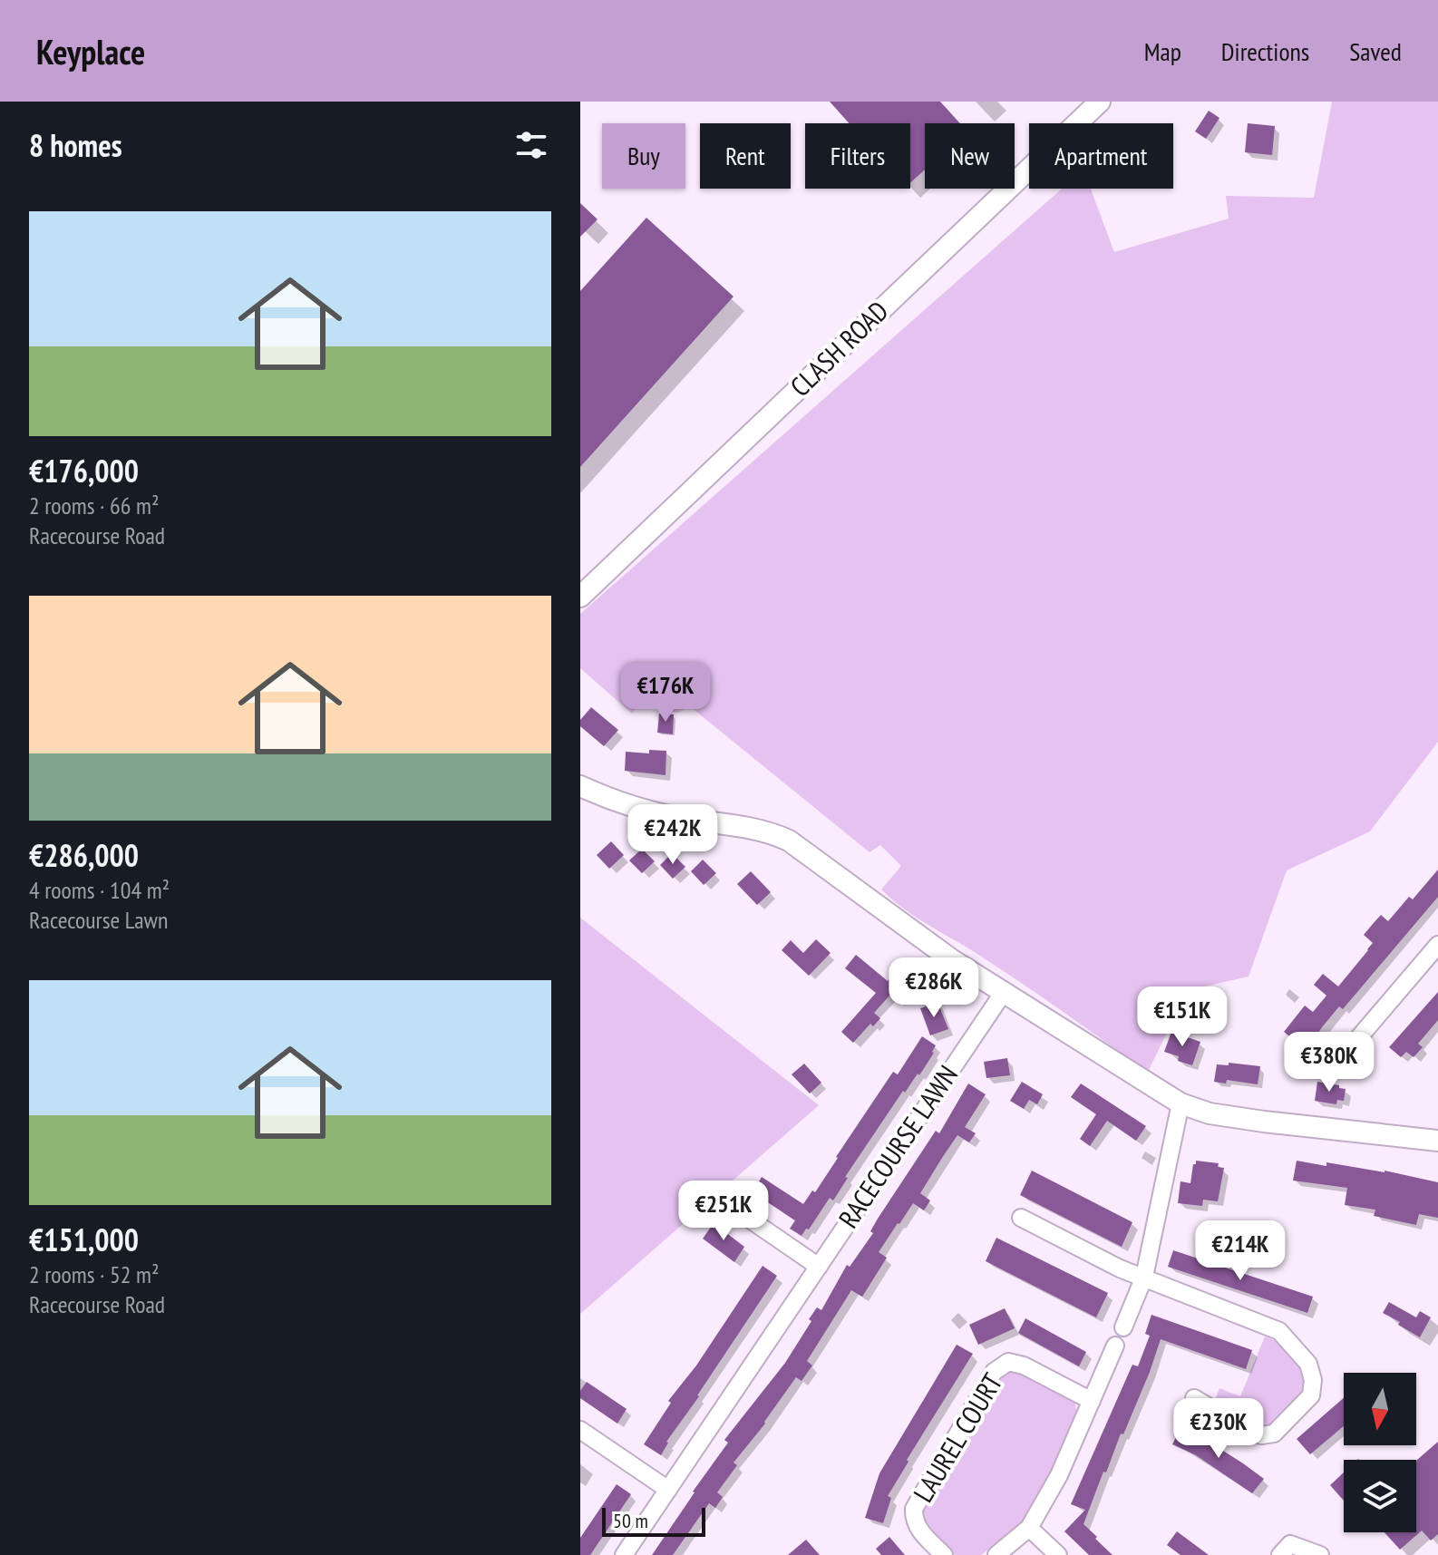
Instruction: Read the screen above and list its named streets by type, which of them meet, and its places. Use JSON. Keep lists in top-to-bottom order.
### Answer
{
  "streets": {
    "street": ["CLASH ROAD", "RACECOURSE LAWN", "LAUREL COURT"]
  },
  "scale_bar": "50 m",
  "north": "bottom",
  "page": {
    "header": "Keyplace",
    "nav": ["Map", "Directions", "Saved"],
    "heading": "8 homes",
    "chip": [
      "Buy",
      "Rent",
      "Filters",
      "New",
      "Apartment"
    ],
    "list": [
      {
        "name": "€176,000",
        "note": "2 rooms · 66 m² · Racecourse Road"
      },
      {
        "name": "€286,000",
        "note": "4 rooms · 104 m² · Racecourse Lawn"
      },
      {
        "name": "€151,000",
        "note": "2 rooms · 52 m² · Racecourse Road"
      }
    ],
    "price": [
      "€176K",
      "€242K",
      "€286K",
      "€151K",
      "€380K",
      "€251K",
      "€214K",
      "€230K"
    ],
    "scale": "50 m"
  }
}
